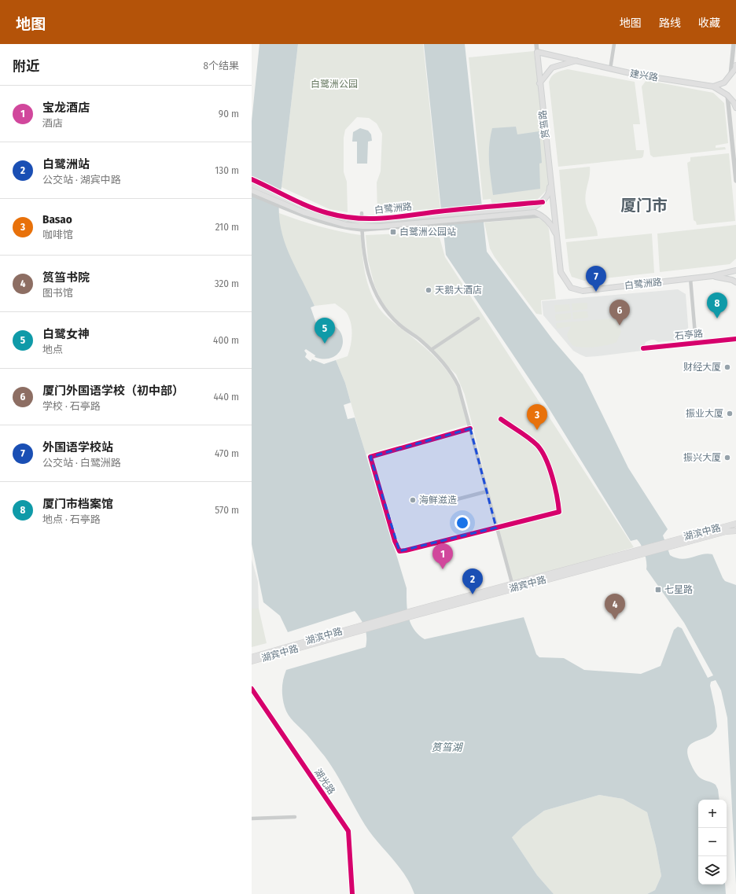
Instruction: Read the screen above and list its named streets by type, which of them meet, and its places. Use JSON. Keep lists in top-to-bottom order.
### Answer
{
  "streets": {
    "main road": [
      "建兴路",
      "筼筜路",
      "白鹭洲路",
      "湖滨中路",
      "湖宾中路"
    ],
    "street": ["石亭路", "湖光路"]
  },
  "crossings": [
    ["建兴路", "筼筜路"],
    ["筼筜路", "白鹭洲路"],
    ["湖滨中路", "湖宾中路"]
  ],
  "districts": ["厦门市"],
  "water": ["筼筜湖"],
  "parks": ["白鹭洲公园"],
  "places": {
    "transit": ["白鹭洲公园站", "七星路"],
    "other": [
      "天鹅大酒店",
      "财经大厦",
      "振业大厦",
      "振兴大厦",
      "海鲜滋造"
    ]
  },
  "page": {
    "header": "地图",
    "nav": ["地图", "路线", "收藏"],
    "heading": ["附近", "8个结果"],
    "list": [
      {
        "mark": "1",
        "name": "宝龙酒店",
        "note": "酒店",
        "value": "90 m"
      },
      {
        "mark": "2",
        "name": "白鹭洲站",
        "note": "公交站 · 湖宾中路",
        "value": "130 m"
      },
      {
        "mark": "3",
        "name": "Basao",
        "note": "咖啡馆",
        "value": "210 m"
      },
      {
        "mark": "4",
        "name": "筼筜书院",
        "note": "图书馆",
        "value": "320 m"
      },
      {
        "mark": "5",
        "name": "白鹭女神",
        "note": "地点",
        "value": "400 m"
      },
      {
        "mark": "6",
        "name": "厦门外国语学校（初中部）",
        "note": "学校 · 石亭路",
        "value": "440 m"
      },
      {
        "mark": "7",
        "name": "外国语学校站",
        "note": "公交站 · 白鹭洲路",
        "value": "470 m"
      },
      {
        "mark": "8",
        "name": "厦门市档案馆",
        "note": "地点 · 石亭路",
        "value": "570 m"
      }
    ],
    "pins": [
      "7",
      "8",
      "6",
      "5",
      "3",
      "1",
      "2",
      "4"
    ],
    "map_buttons": ["+", "−"]
  }
}
